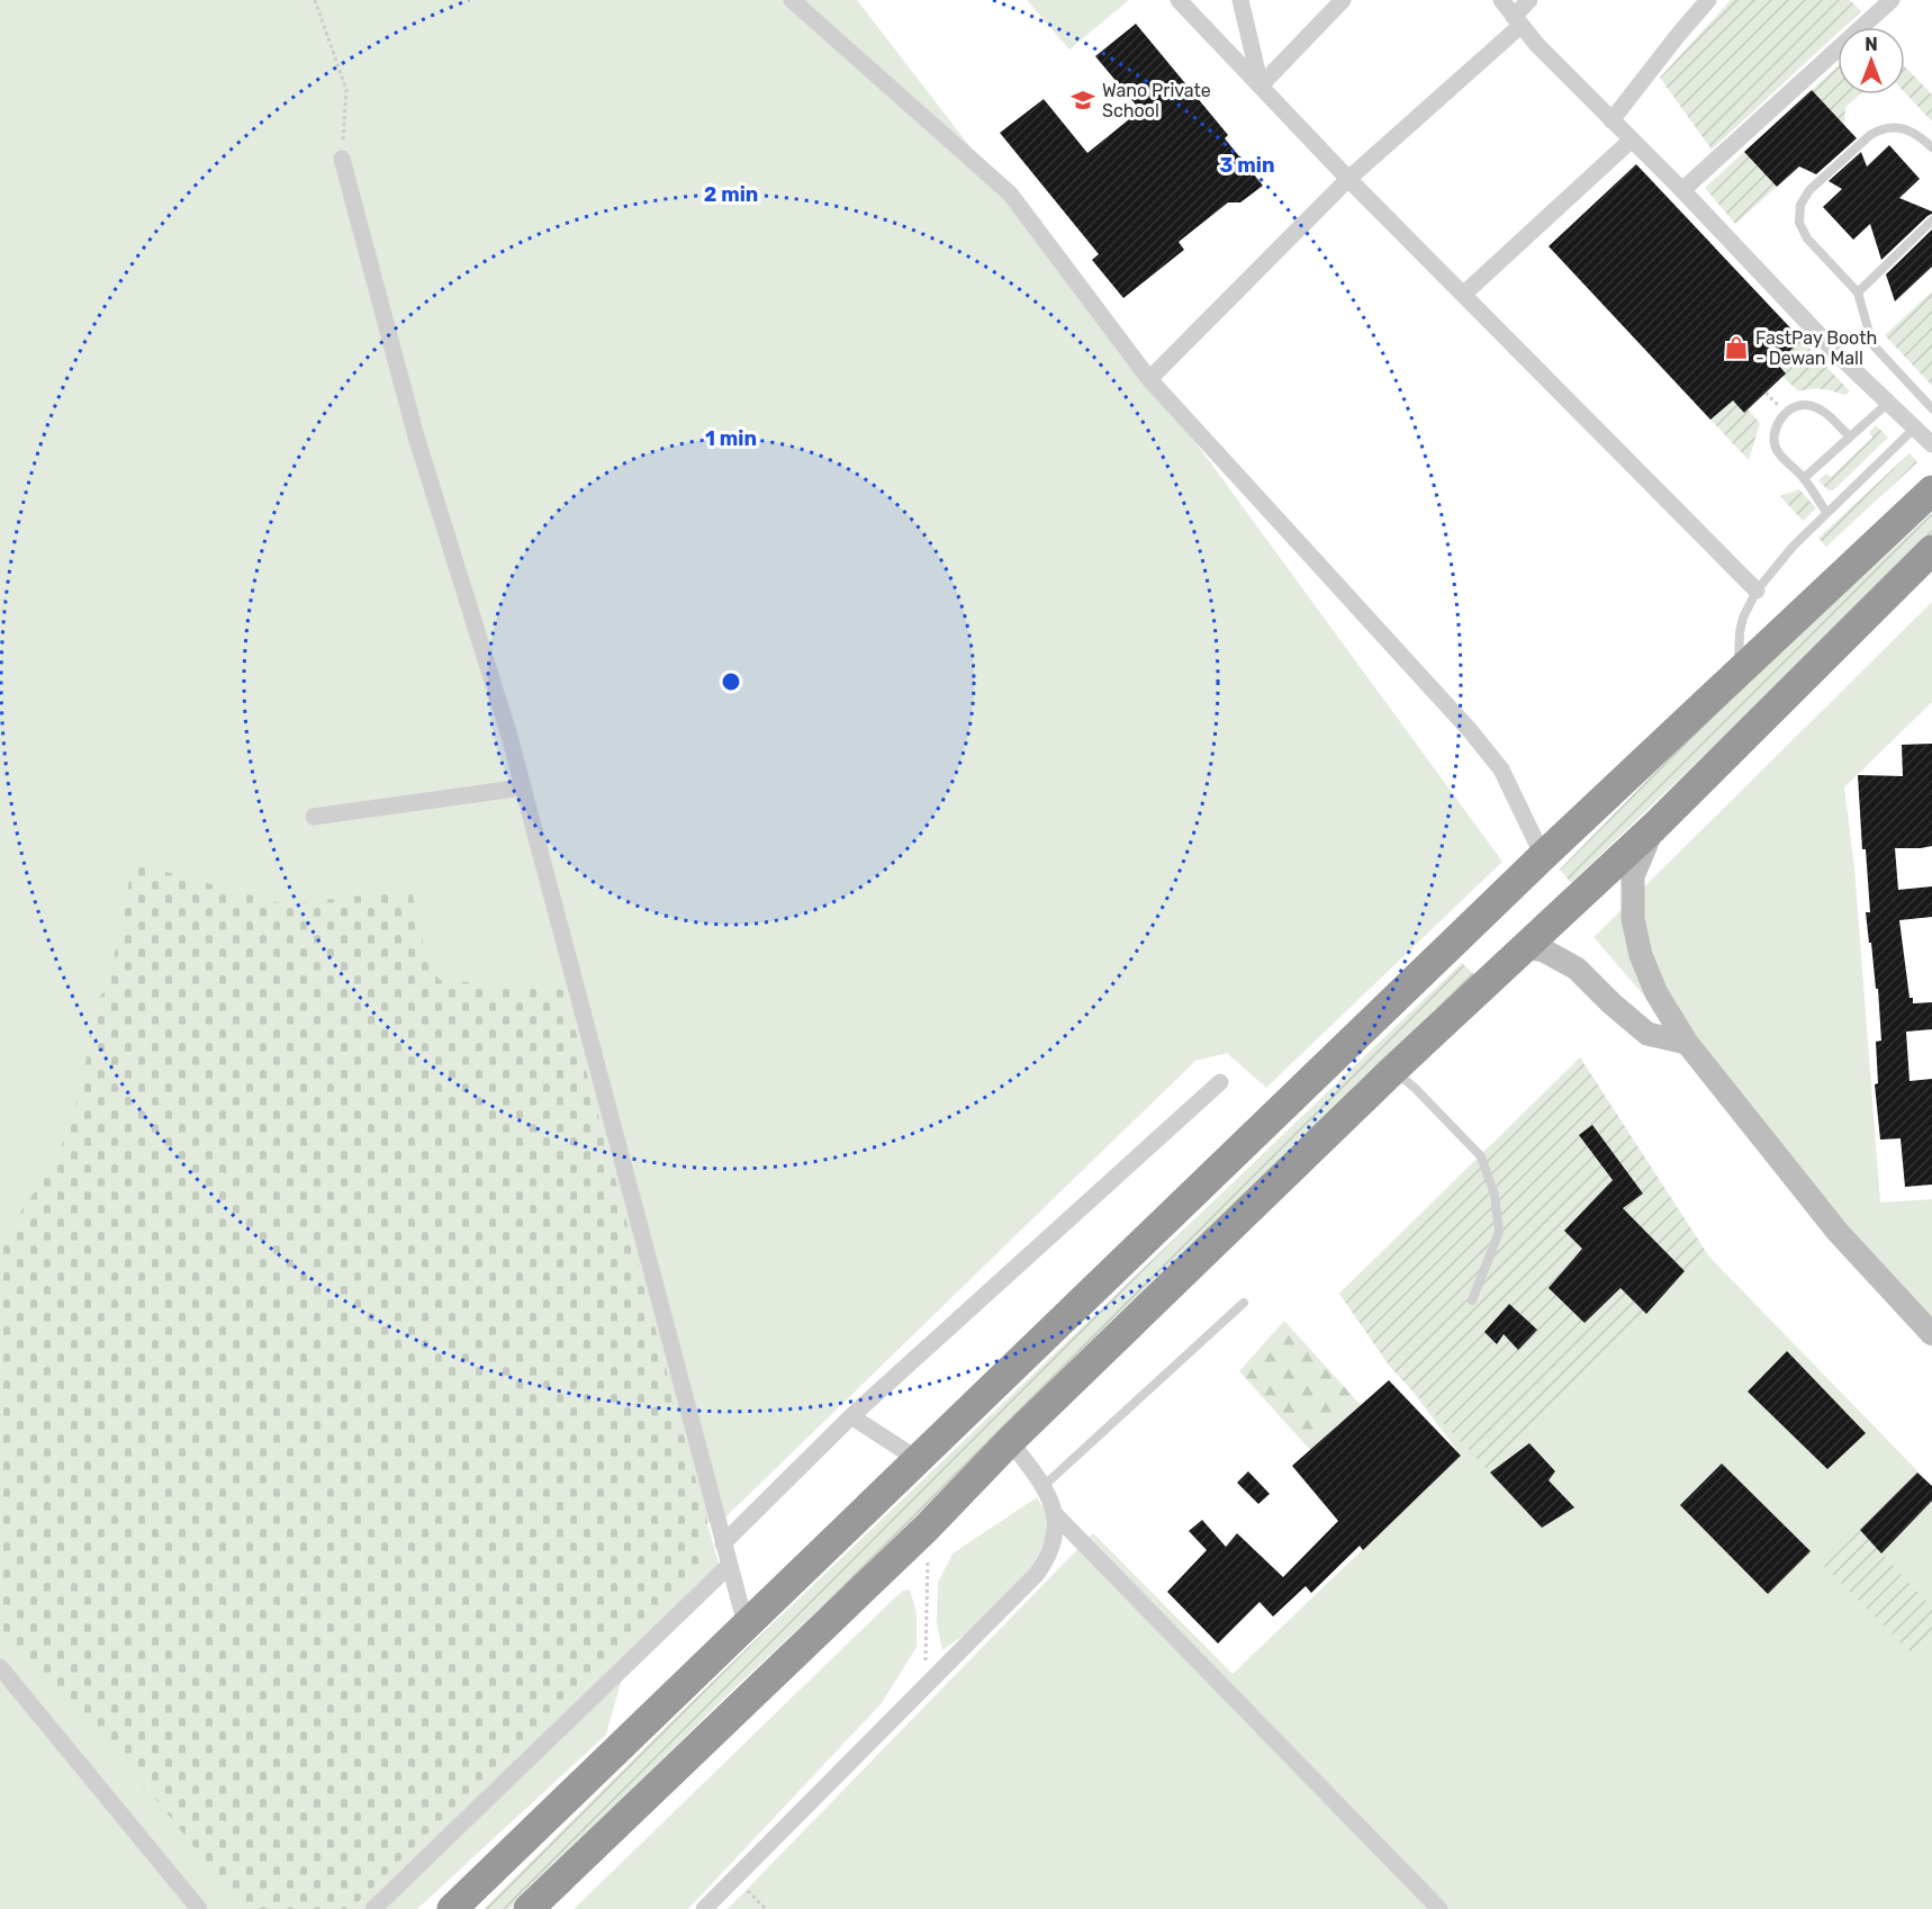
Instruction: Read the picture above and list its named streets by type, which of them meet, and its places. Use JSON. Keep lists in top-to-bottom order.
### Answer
{
  "places": {
    "school or university": ["Wano Private School"],
    "shop": ["FastPay Booth - Dewan Mall"]
  },
  "north": "top",
  "rings": ["3 min", "2 min", "1 min"]
}
